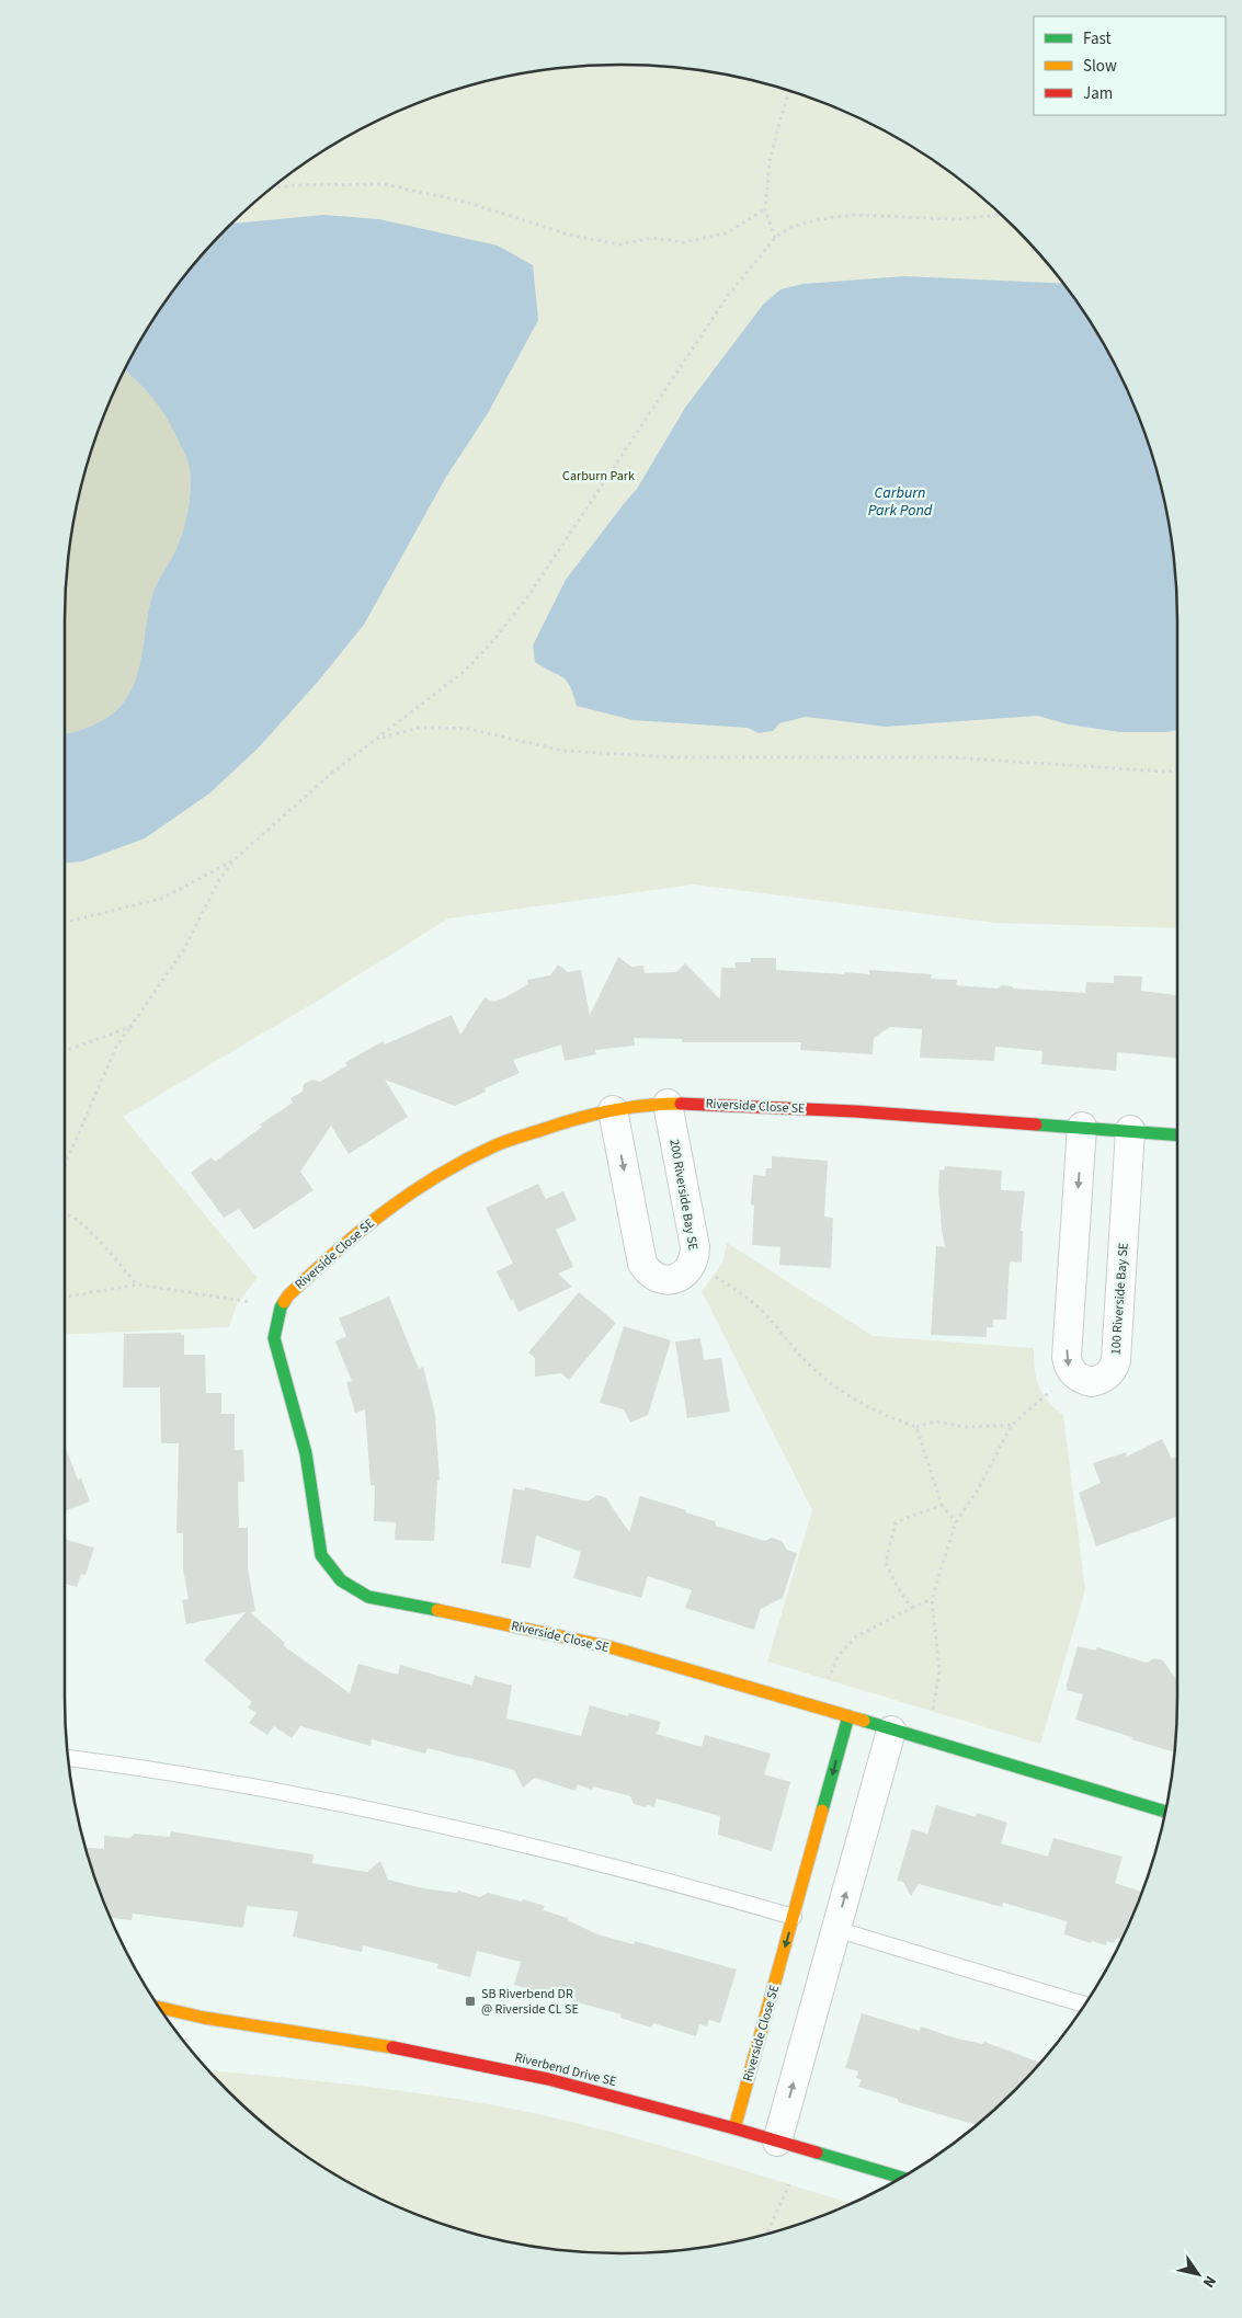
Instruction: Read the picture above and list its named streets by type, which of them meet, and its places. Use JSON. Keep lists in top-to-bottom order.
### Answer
{
  "streets": {
    "street": [
      "Riverside Close SE",
      "200 Riverside Bay SE",
      "100 Riverside Bay SE",
      "Riverbend Drive SE"
    ]
  },
  "crossings": [
    ["Riverside Close SE", "200 Riverside Bay SE"],
    ["Riverside Close SE", "100 Riverside Bay SE"],
    ["Riverside Close SE", "Riverbend Drive SE"]
  ],
  "one_way": ["200 Riverside Bay SE"],
  "water": ["Carburn Park Pond"],
  "parks": ["Carburn Park"],
  "places": {
    "transit": ["SB Riverbend DR @ Riverside CL SE"]
  },
  "legend": ["Fast", "Slow", "Jam"],
  "north": "bottom right"
}
